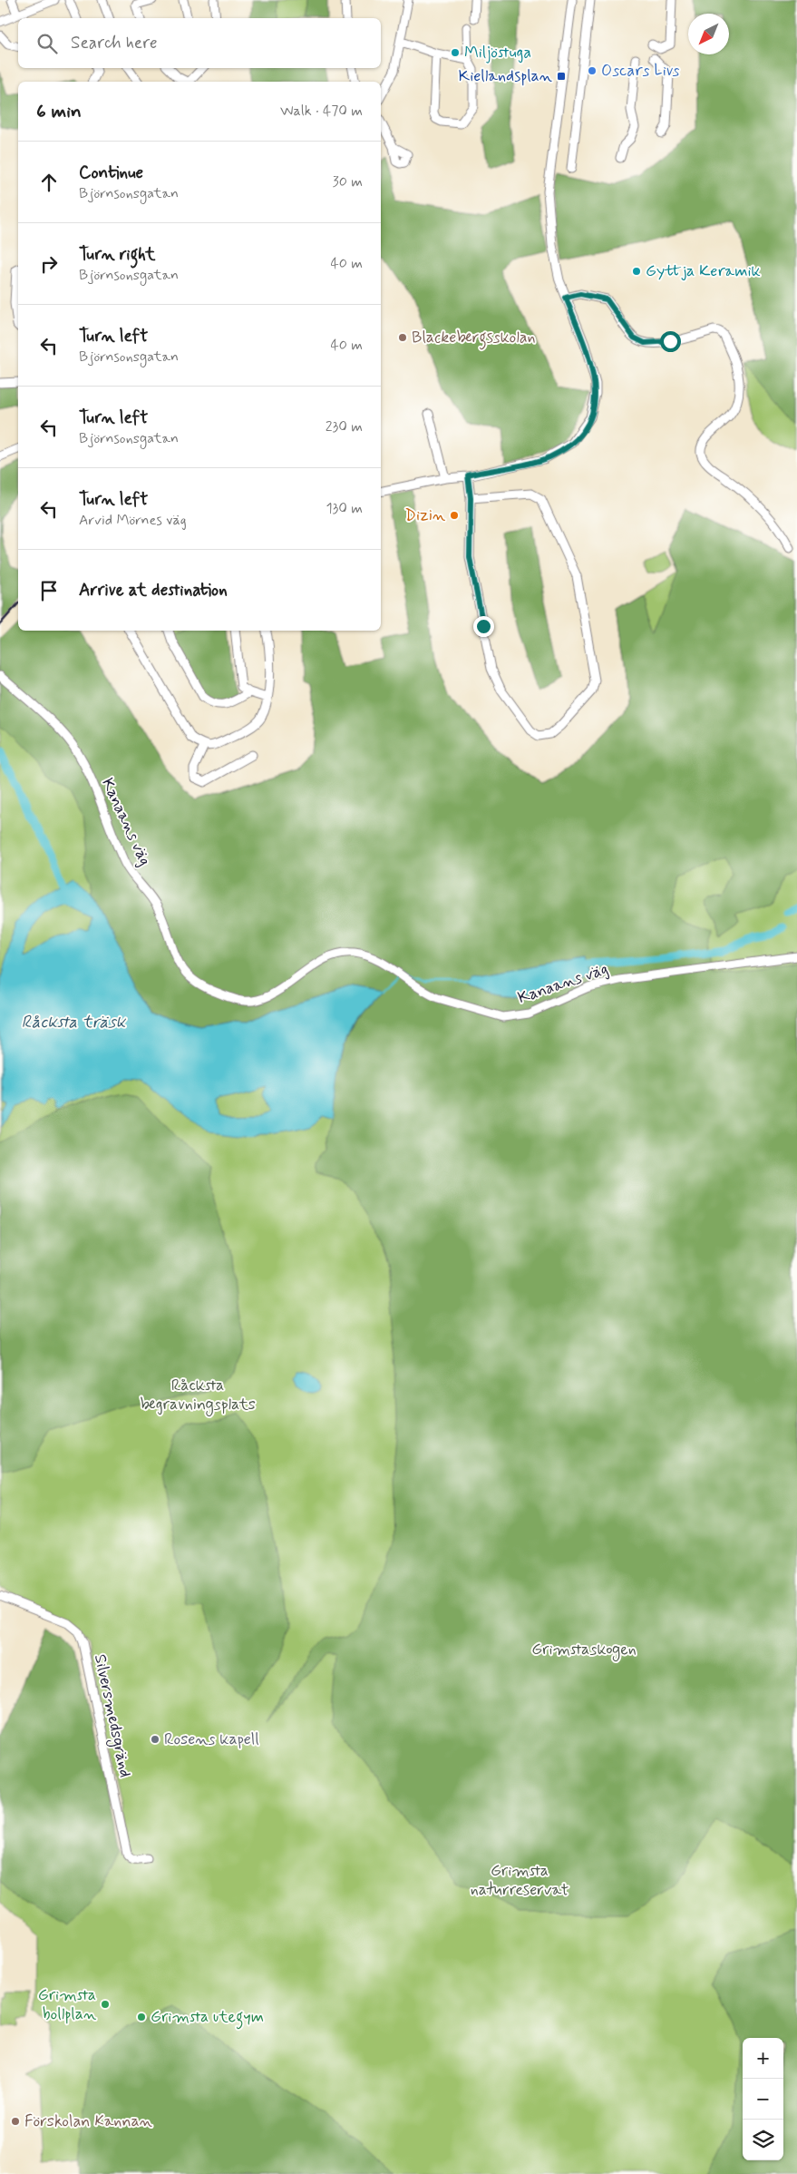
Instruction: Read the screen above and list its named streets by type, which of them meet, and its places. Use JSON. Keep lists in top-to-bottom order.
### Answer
{
  "streets": {
    "street": ["Kanaans väg", "Silversmedsgränd"]
  },
  "water": ["Råcksta träsk"],
  "parks": ["Råcksta begravningsplats", "Grimstaskogen", "Grimsta naturreservat"],
  "places": {
    "other": [
      "Miljöstuga",
      "Oscars Livs",
      "Gyttja Keramik",
      "Blackebergsskolan",
      "Dizin",
      "Rosens kapell",
      "Grimsta bollplan",
      "Grimsta utegym",
      "Förskolan Kannan"
    ],
    "transit": ["Kiellandsplan"]
  },
  "north": "bottom left",
  "page": {
    "search": "Search here",
    "heading": ["6 min", "Walk · 470 m"],
    "list": [
      ["Continue", "Björnsonsgatan", "30 m"],
      ["Turn right", "Björnsonsgatan", "40 m"],
      ["Turn left", "Björnsonsgatan", "40 m"],
      ["Turn left", "Björnsonsgatan", "230 m"],
      ["Turn left", "Arvid Mörnes väg", "130 m"],
      "Arrive at destination"
    ],
    "map_buttons": ["+", "−"]
  }
}
